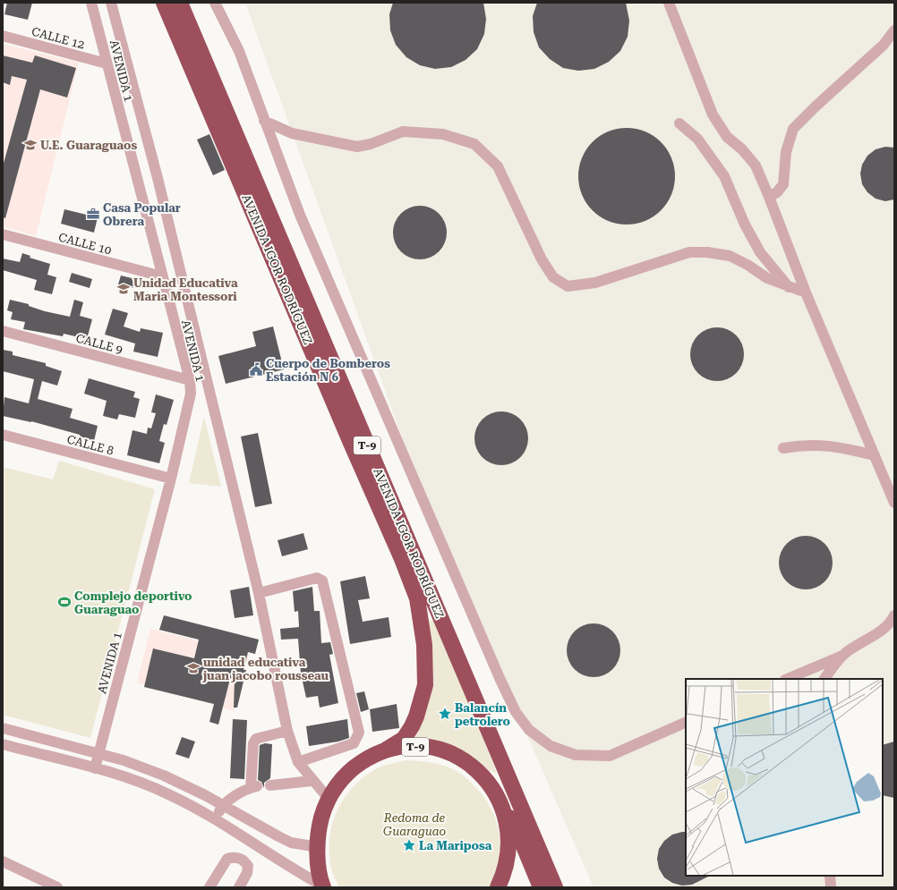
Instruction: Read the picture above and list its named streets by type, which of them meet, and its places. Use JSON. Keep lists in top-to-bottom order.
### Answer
{
  "streets": {
    "highway": ["AVENIDA IGOR RODRÍGUEZ", "T-9"],
    "street": [
      "CALLE 12",
      "AVENIDA 1",
      "CALLE 10",
      "CALLE 9",
      "CALLE 8"
    ]
  },
  "crossings": [
    ["CALLE 12", "AVENIDA 1"],
    ["AVENIDA 1", "CALLE 10"],
    ["AVENIDA 1", "CALLE 9"],
    ["AVENIDA 1", "CALLE 8"],
    ["AVENIDA IGOR RODRÍGUEZ", "T-9"]
  ],
  "parks": ["Redoma de Guaraguao"],
  "places": {
    "school or university": ["U.E. Guaraguaos", "Unidad Educativa Maria Montessori", "unidad educativa juan jacobo rousseau"],
    "office": ["Casa Popular Obrera"],
    "public building": ["Cuerpo de Bomberos Estación N 6"],
    "sports": ["Complejo deportivo Guaraguao"],
    "place": ["Balancín petrolero", "La Mariposa"]
  }
}
